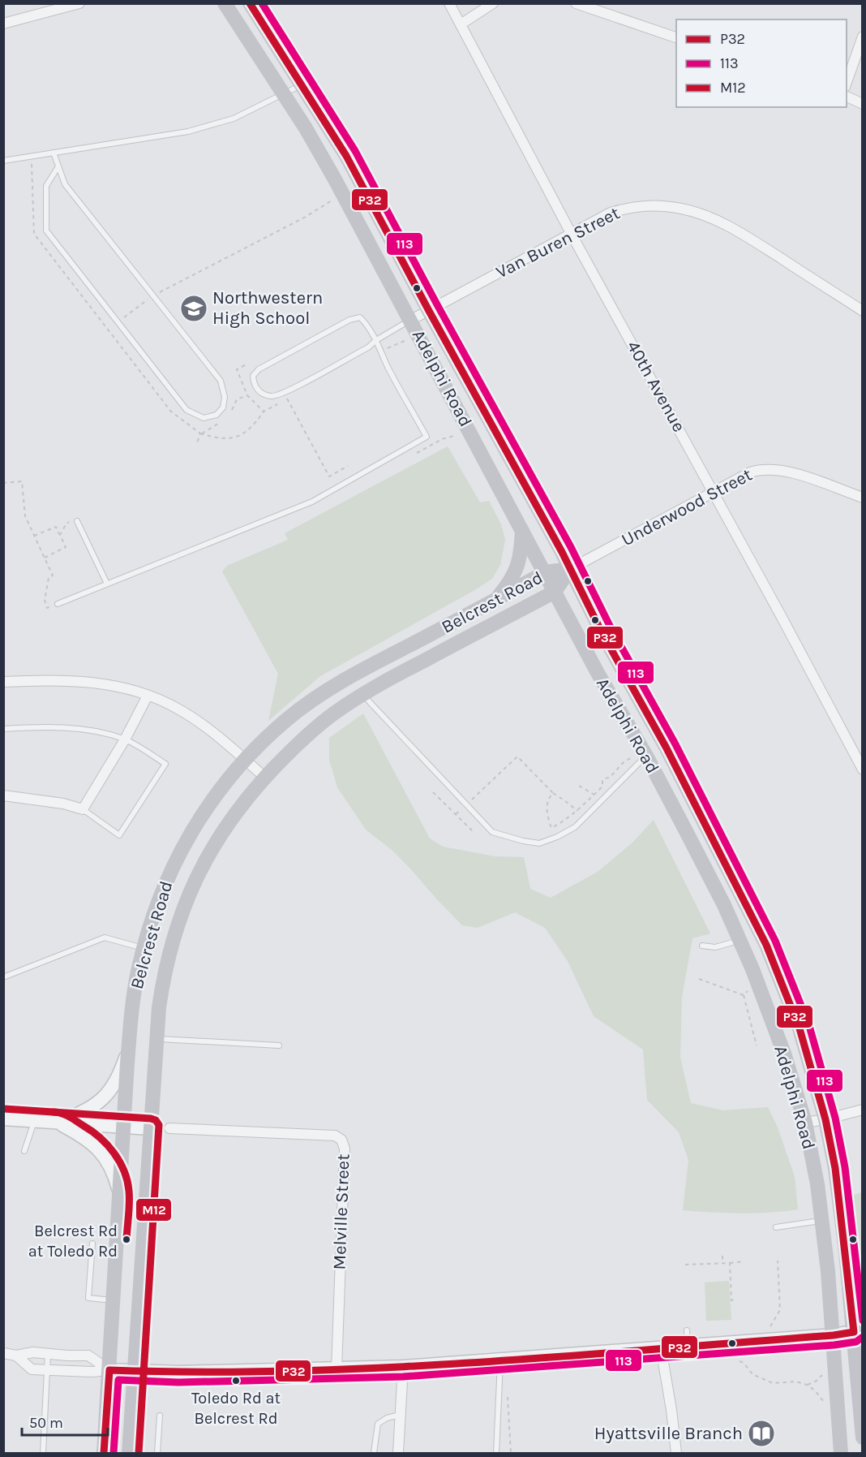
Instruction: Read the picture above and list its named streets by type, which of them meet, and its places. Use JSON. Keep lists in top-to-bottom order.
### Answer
{
  "streets": {
    "main road": ["Adelphi Road", "Belcrest Road"],
    "street": [
      "Van Buren Street",
      "40th Avenue",
      "Underwood Street",
      "Melville Street"
    ]
  },
  "crossings": [
    ["Van Buren Street", "Adelphi Road"],
    ["Van Buren Street", "40th Avenue"],
    ["Adelphi Road", "Underwood Street"],
    ["Adelphi Road", "Belcrest Road"],
    ["40th Avenue", "Underwood Street"],
    ["Underwood Street", "Belcrest Road"]
  ],
  "places": {
    "school or university": ["Northwestern High School"],
    "other": ["Belcrest Rd at Toledo Rd", "Toledo Rd at Belcrest Rd"],
    "library": ["Hyattsville Branch"]
  },
  "lines": ["transit line P32", "transit line 113", "transit line M12"],
  "legend": ["P32", "113", "M12"],
  "scale_bar": "50 m"
}
